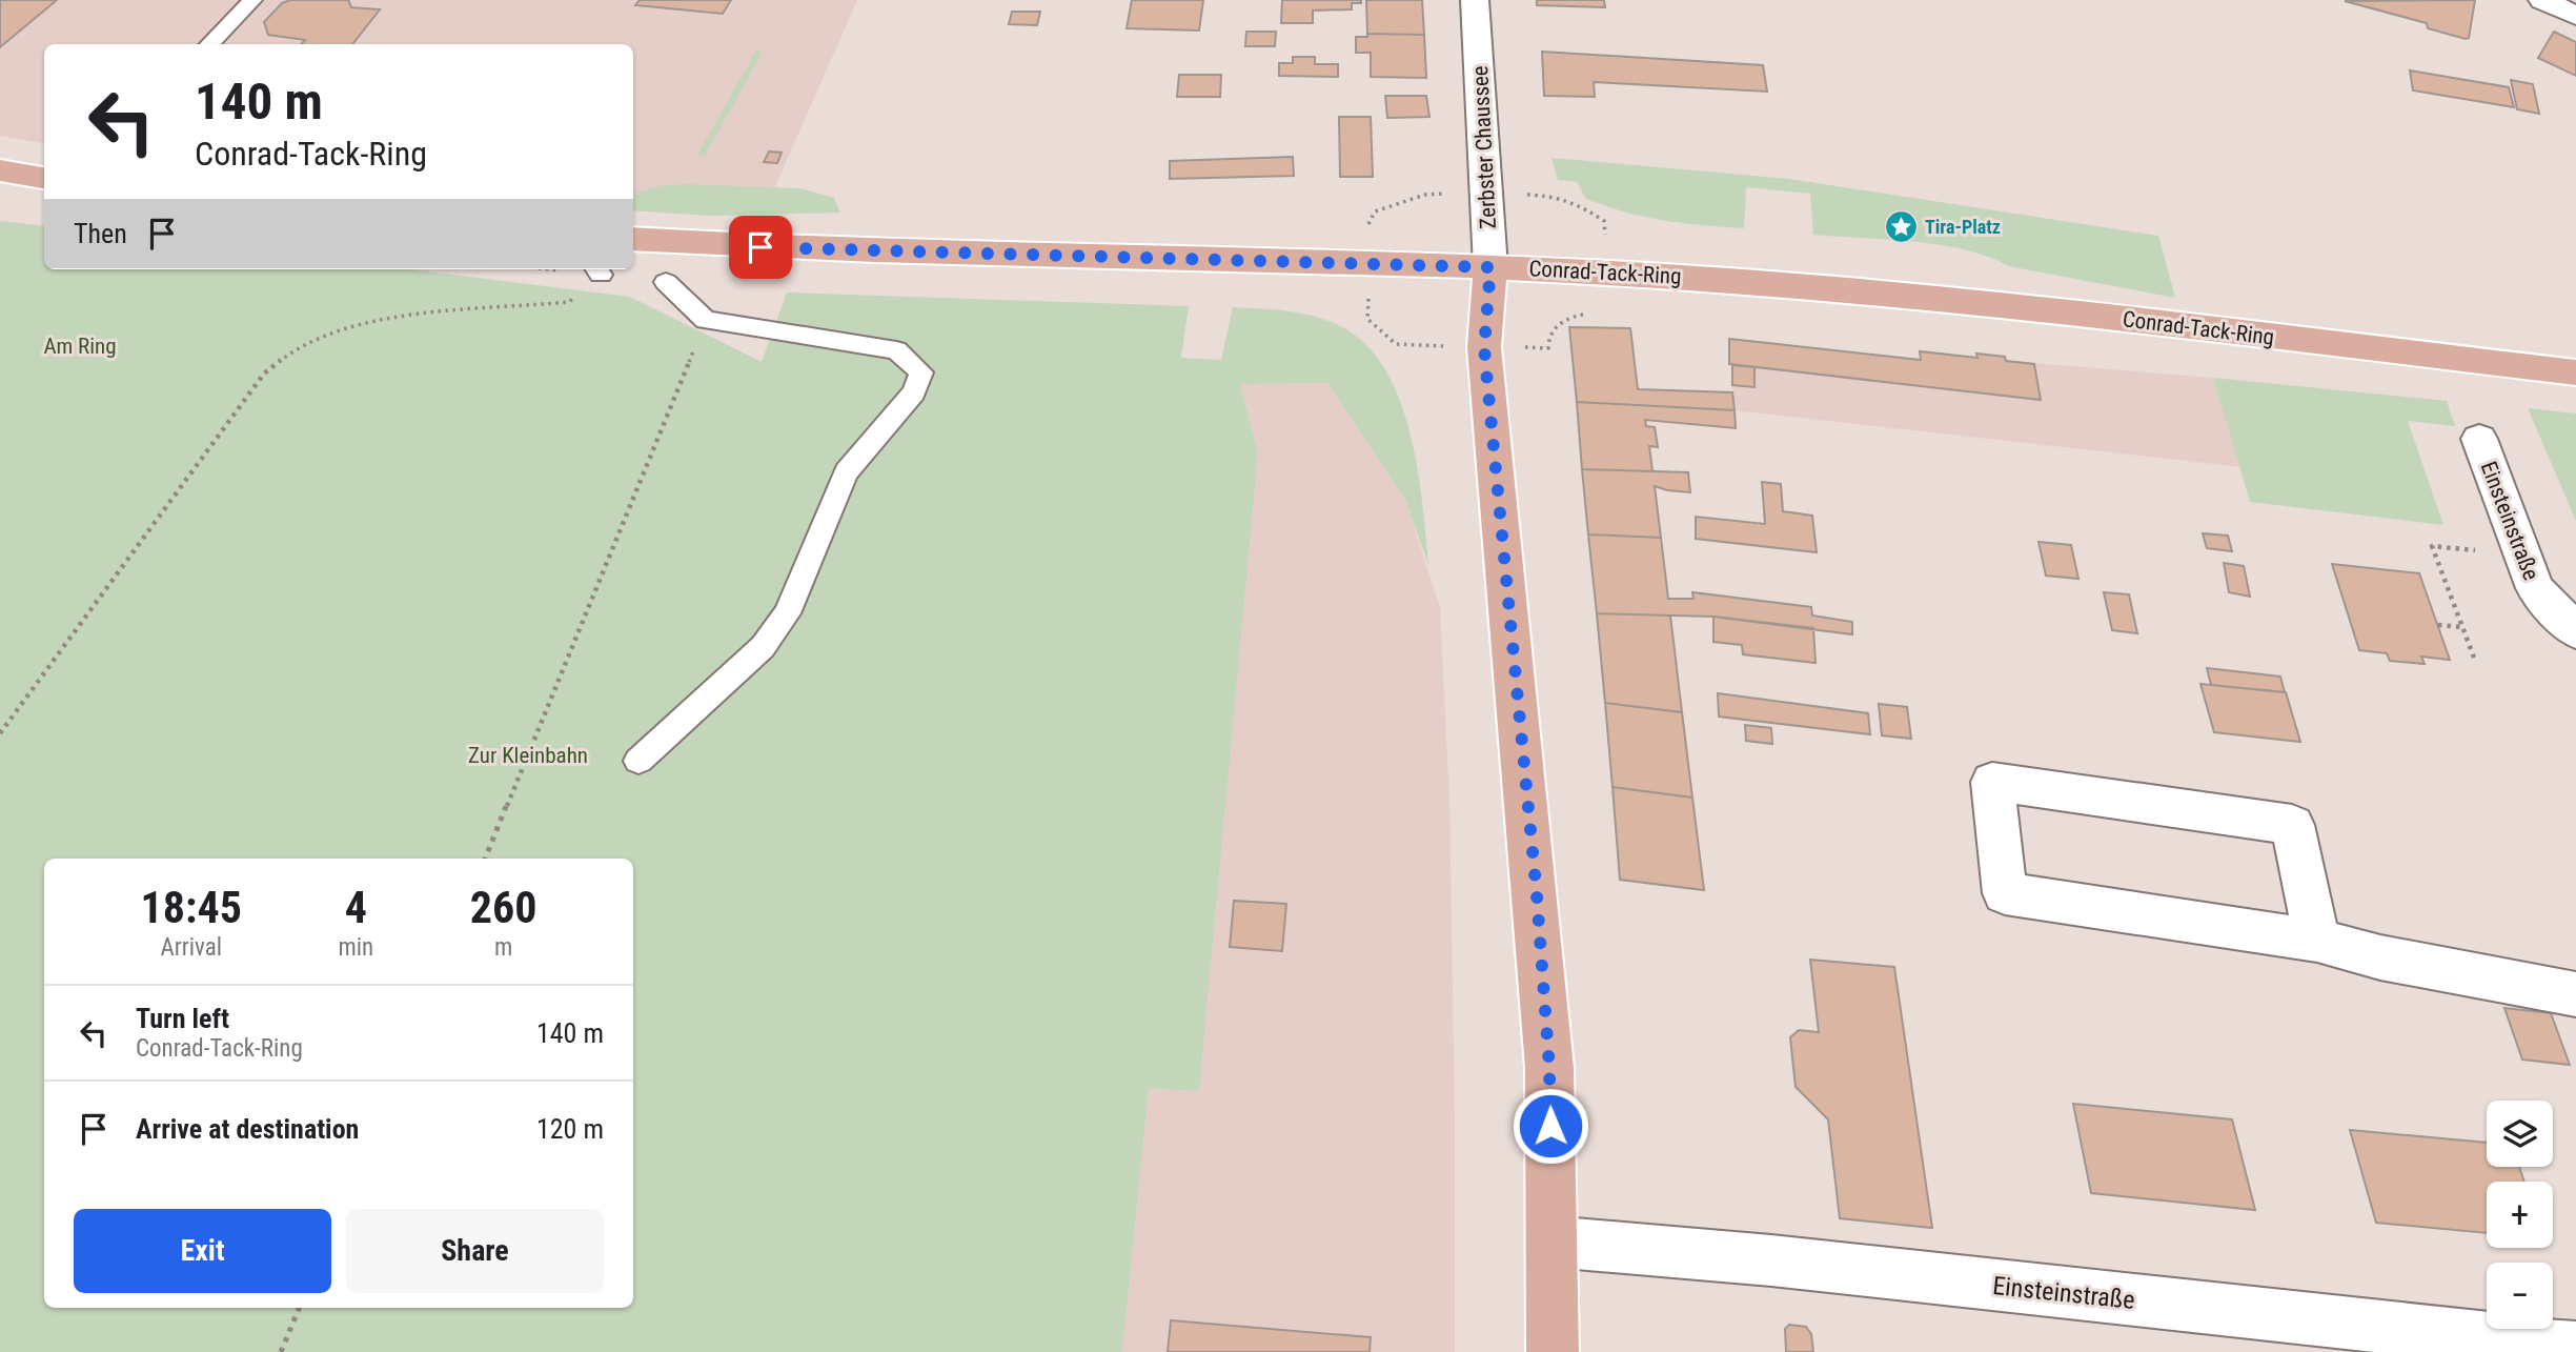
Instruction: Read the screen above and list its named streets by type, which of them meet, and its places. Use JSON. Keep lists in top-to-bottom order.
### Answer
{
  "streets": {
    "main road": ["Zerbster Chaussee", "Conrad-Tack-Ring"],
    "street": ["Einsteinstraße"]
  },
  "crossings": [
    ["Zerbster Chaussee", "Conrad-Tack-Ring"],
    ["Zerbster Chaussee", "Einsteinstraße"]
  ],
  "parks": ["Am Ring", "Zur Kleinbahn"],
  "places": {
    "place": ["Tira-Platz"]
  },
  "page": {
    "turn": ["140 m", "Conrad-Tack-Ring"],
    "then": "Then",
    "eta": [
      "18:45",
      "Arrival",
      "4",
      "min",
      "260",
      "m"
    ],
    "list": [
      {
        "name": "Turn left",
        "note": "Conrad-Tack-Ring",
        "value": "140 m"
      },
      {
        "name": "Arrive at destination",
        "value": "120 m"
      }
    ],
    "map_buttons": ["+", "−"],
    "buttons": ["Exit", "Share"]
  }
}
